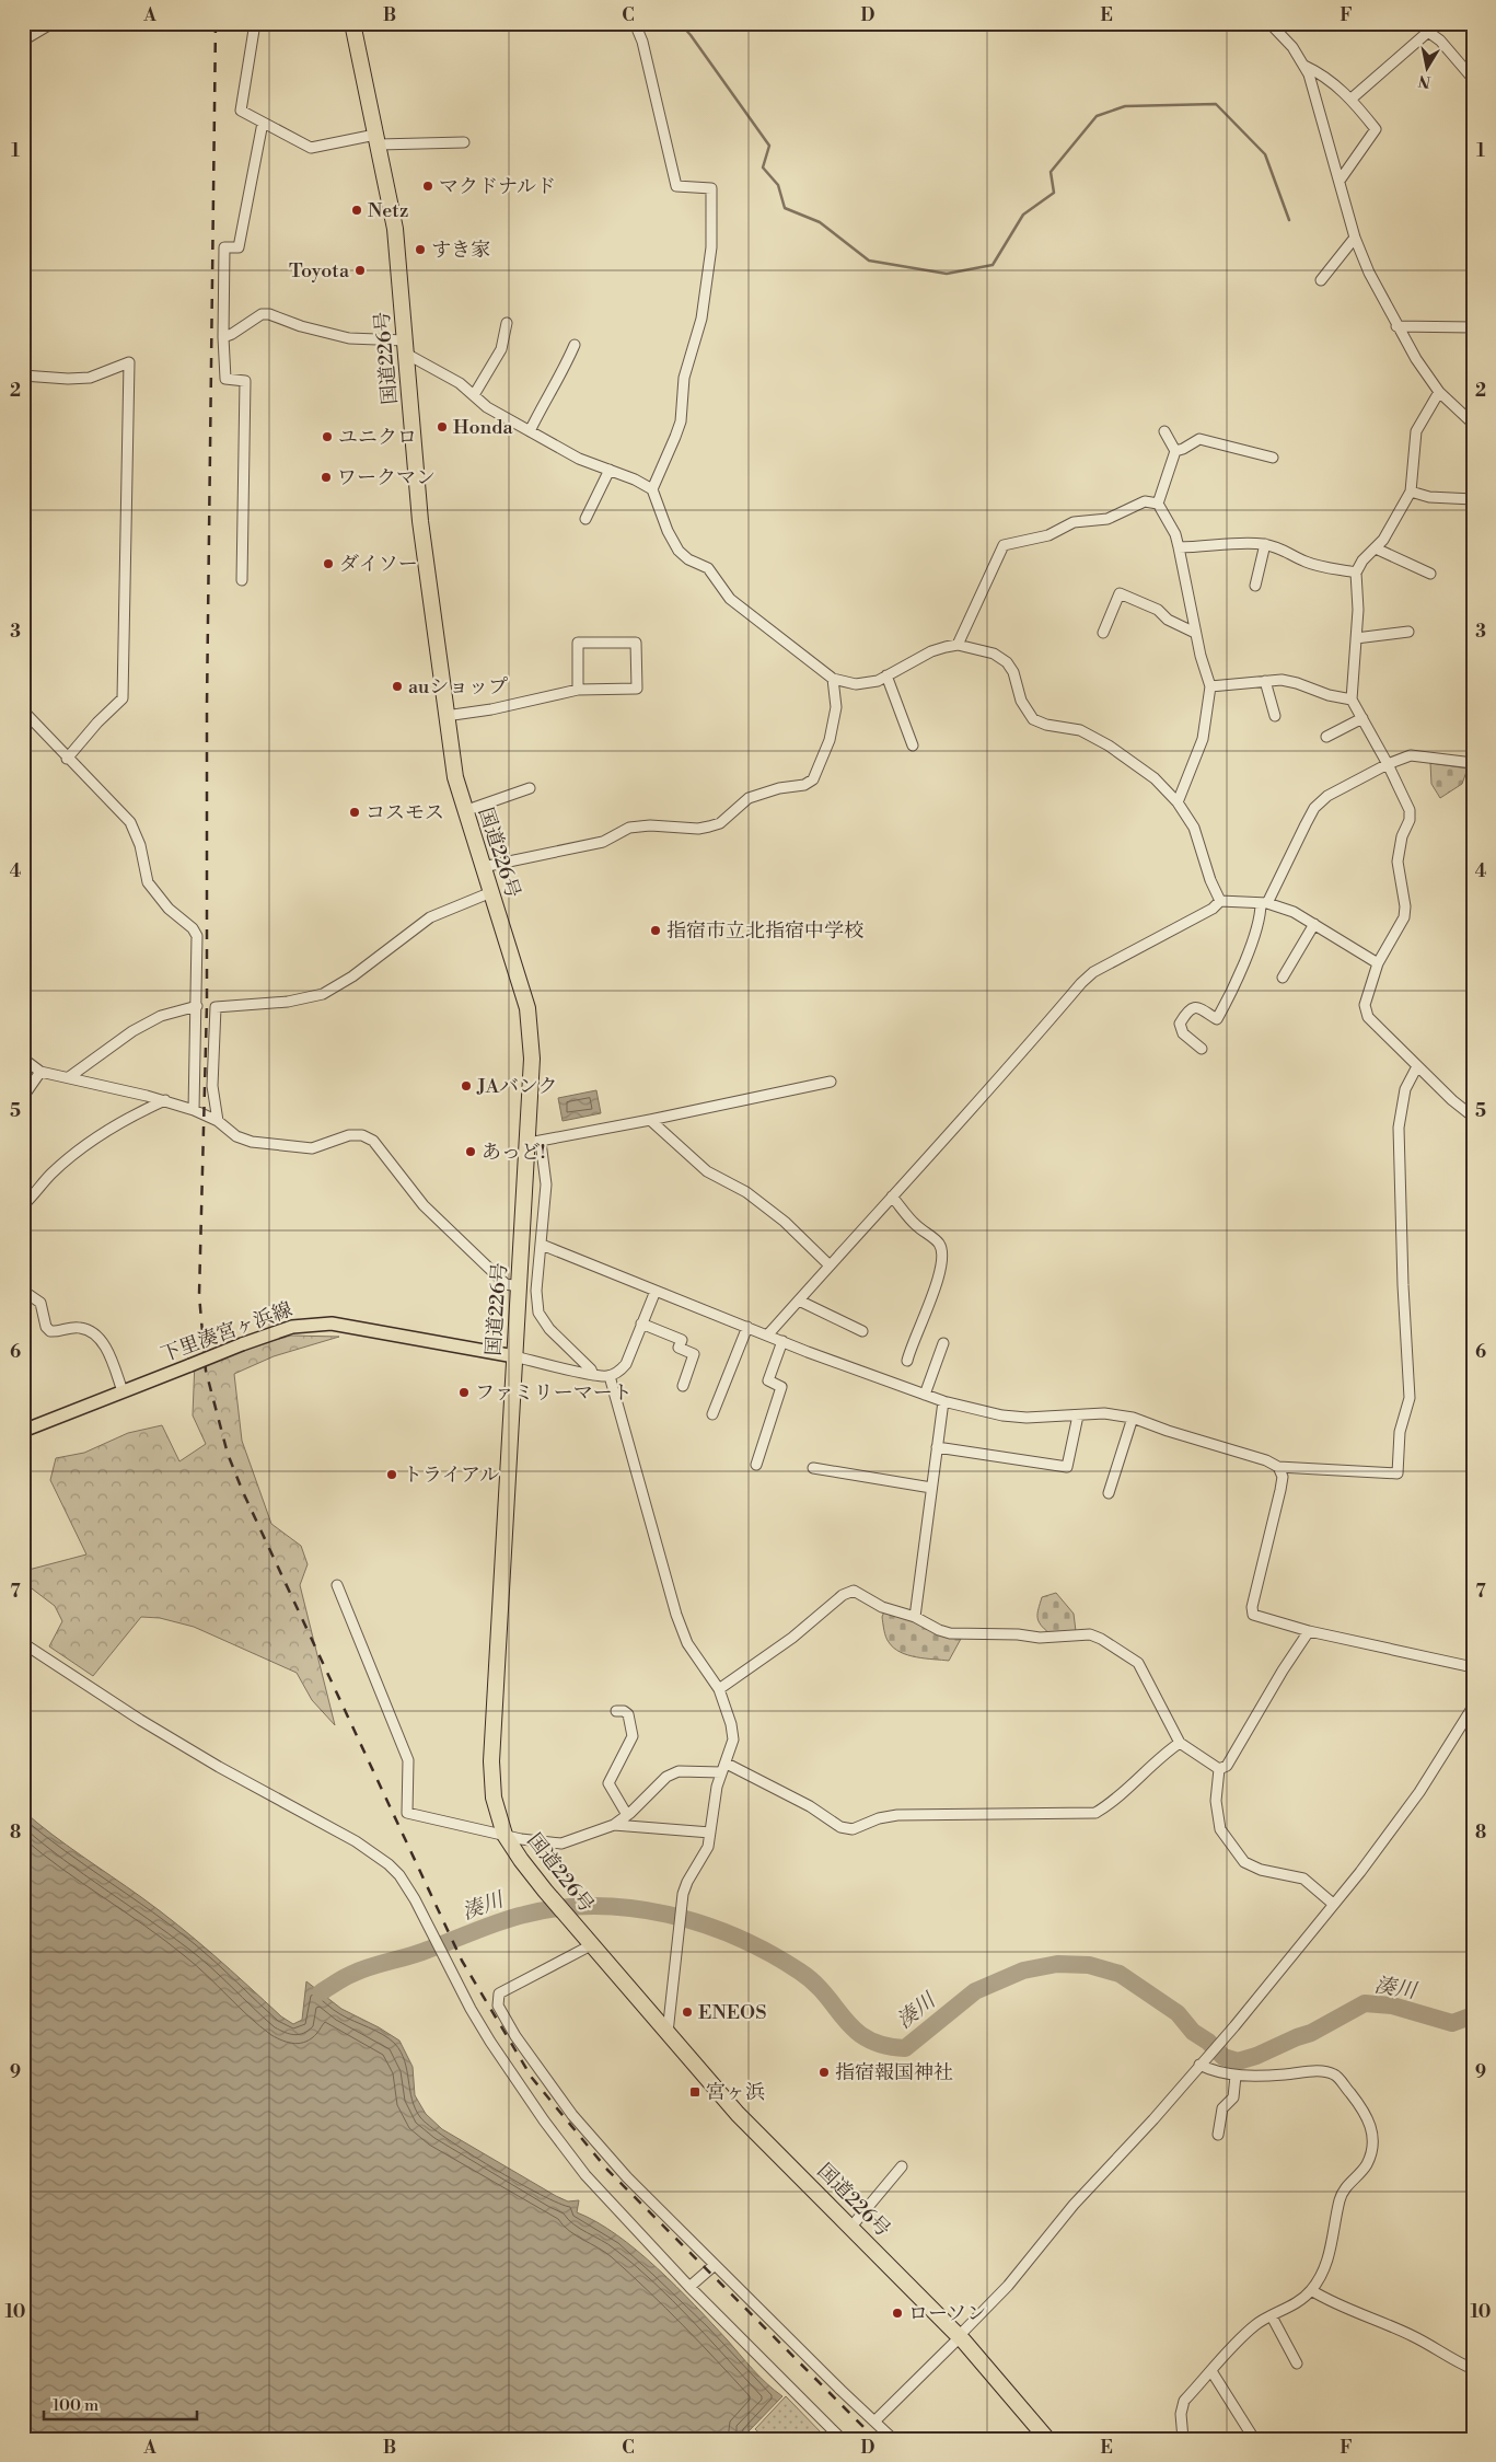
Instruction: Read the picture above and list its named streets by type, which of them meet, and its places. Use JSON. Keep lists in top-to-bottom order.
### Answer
{
  "streets": {
    "highway": ["国道226号"],
    "main road": ["下里湊宮ヶ浜線"]
  },
  "crossings": [
    ["国道226号", "下里湊宮ヶ浜線"]
  ],
  "water": ["湊川"],
  "places": {
    "other": [
      "マクドナルド",
      "Netz",
      "すき家",
      "Toyota",
      "Honda",
      "ユニクロ",
      "ワークマン",
      "ダイソー",
      "auショップ",
      "コスモス",
      "指宿市立北指宿中学校",
      "JAバンク",
      "あっど!",
      "ファミリーマート",
      "トライアル",
      "ENEOS",
      "指宿報国神社",
      "ローソン"
    ],
    "transit": ["宮ヶ浜"]
  },
  "scale_bar": "100 m",
  "north": "bottom",
  "grid": {
    "columns": [
      "A",
      "B",
      "C",
      "D",
      "E",
      "F"
    ],
    "rows": [
      "1",
      "2",
      "3",
      "4",
      "5",
      "6",
      "7",
      "8",
      "9",
      "10"
    ]
  }
}
